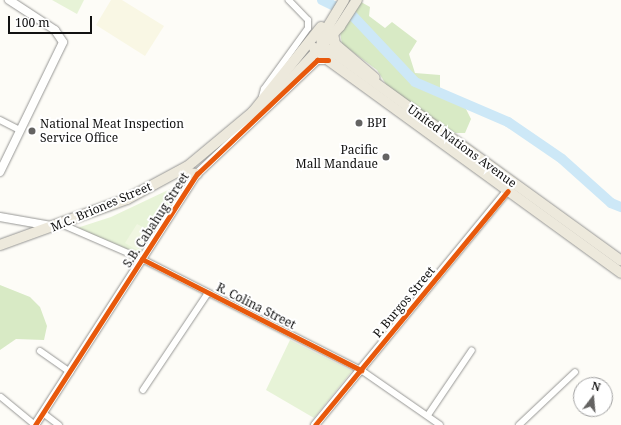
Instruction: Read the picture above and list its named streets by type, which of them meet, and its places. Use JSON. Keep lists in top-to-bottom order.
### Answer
{
  "streets": {
    "main road": ["United Nations Avenue", "M.C. Briones Street"],
    "street": ["S.B. Cabahug Street", "P. Burgos Street", "R. Colina Street"]
  },
  "crossings": [
    ["United Nations Avenue", "M.C. Briones Street"],
    ["United Nations Avenue", "S.B. Cabahug Street"],
    ["United Nations Avenue", "P. Burgos Street"],
    ["M.C. Briones Street", "R. Colina Street"],
    ["S.B. Cabahug Street", "R. Colina Street"],
    ["P. Burgos Street", "R. Colina Street"]
  ],
  "places": ["BPI", "National Meat Inspection Service Office", "Pacific Mall Mandaue"],
  "scale_bar": "100 m",
  "north": "top"
}
